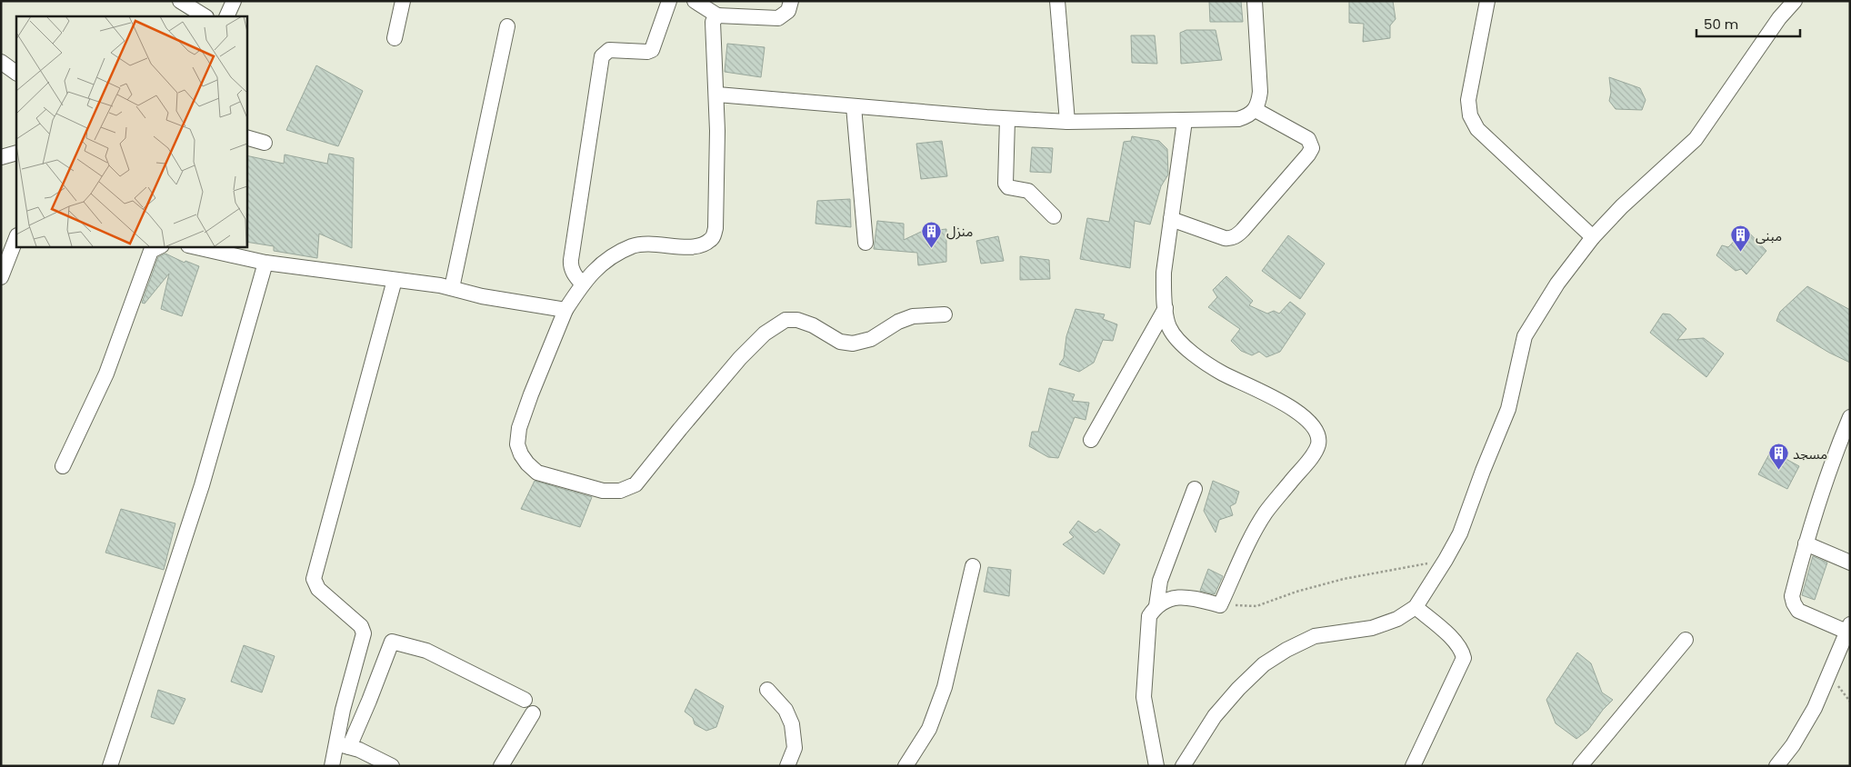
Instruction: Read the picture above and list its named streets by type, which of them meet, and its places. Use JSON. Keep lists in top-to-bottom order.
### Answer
{
  "places": {
    "building": ["منزل", "مبنى", "مسجد"]
  },
  "scale_bar": "50 m"
}
